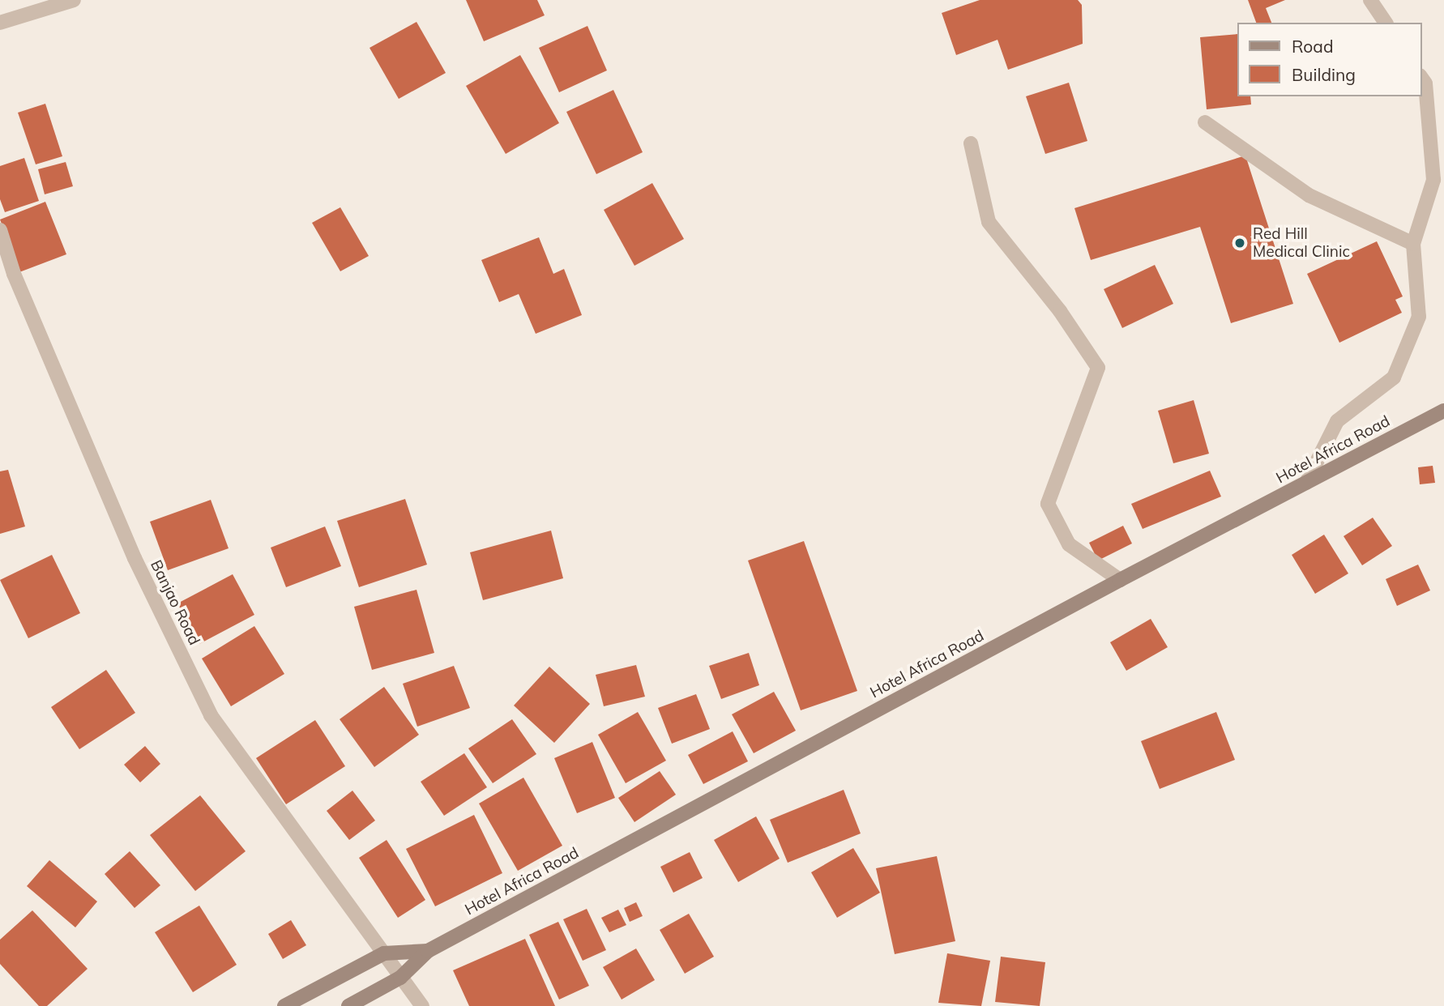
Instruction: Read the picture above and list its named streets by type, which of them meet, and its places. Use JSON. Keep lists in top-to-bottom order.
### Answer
{
  "streets": {
    "street": ["Hotel Africa Road", "Banjao Road"]
  },
  "crossings": [
    ["Hotel Africa Road", "Banjao Road"]
  ],
  "places": ["Red Hill Medical Clinic"],
  "legend": ["Road", "Building"]
}
